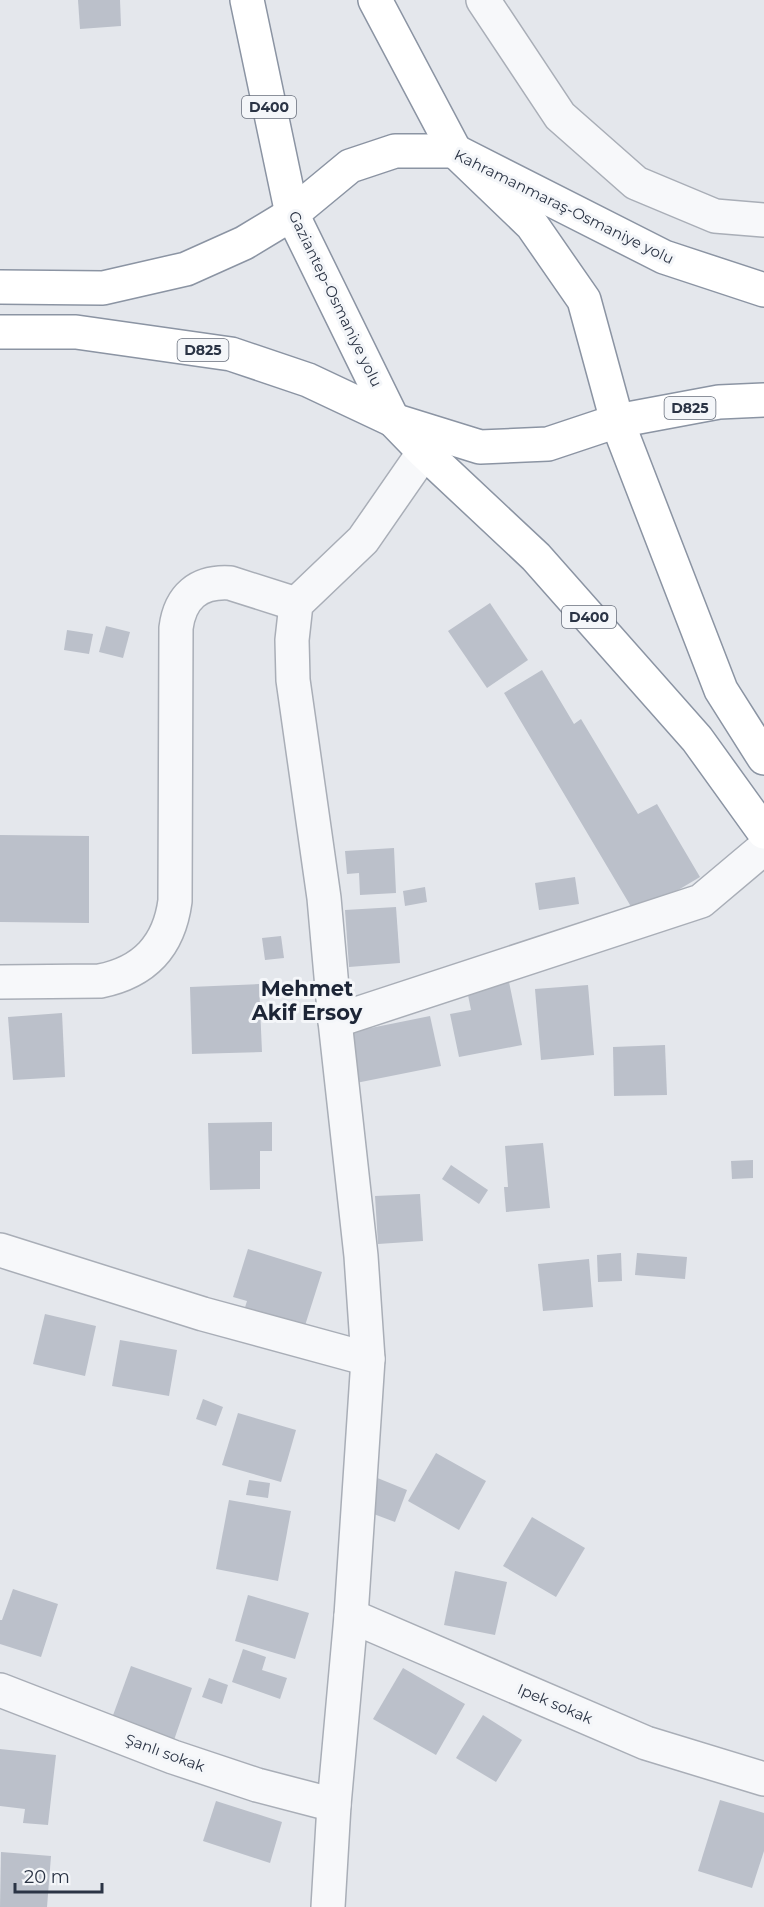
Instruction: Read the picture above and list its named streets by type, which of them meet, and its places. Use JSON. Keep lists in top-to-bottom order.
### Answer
{
  "streets": {
    "highway": [
      "D400",
      "Kahramanmaraş-Osmaniye yolu",
      "Gaziantep-Osmaniye yolu",
      "D825"
    ],
    "street": ["Ipek sokak", "Şanlı sokak"]
  },
  "crossings": [
    ["D400", "Gaziantep-Osmaniye yolu"],
    ["D400", "D825"],
    ["Kahramanmaraş-Osmaniye yolu", "Gaziantep-Osmaniye yolu"],
    ["Gaziantep-Osmaniye yolu", "D825"]
  ],
  "districts": ["Mehmet Akif Ersoy"],
  "scale_bar": "20 m"
}
